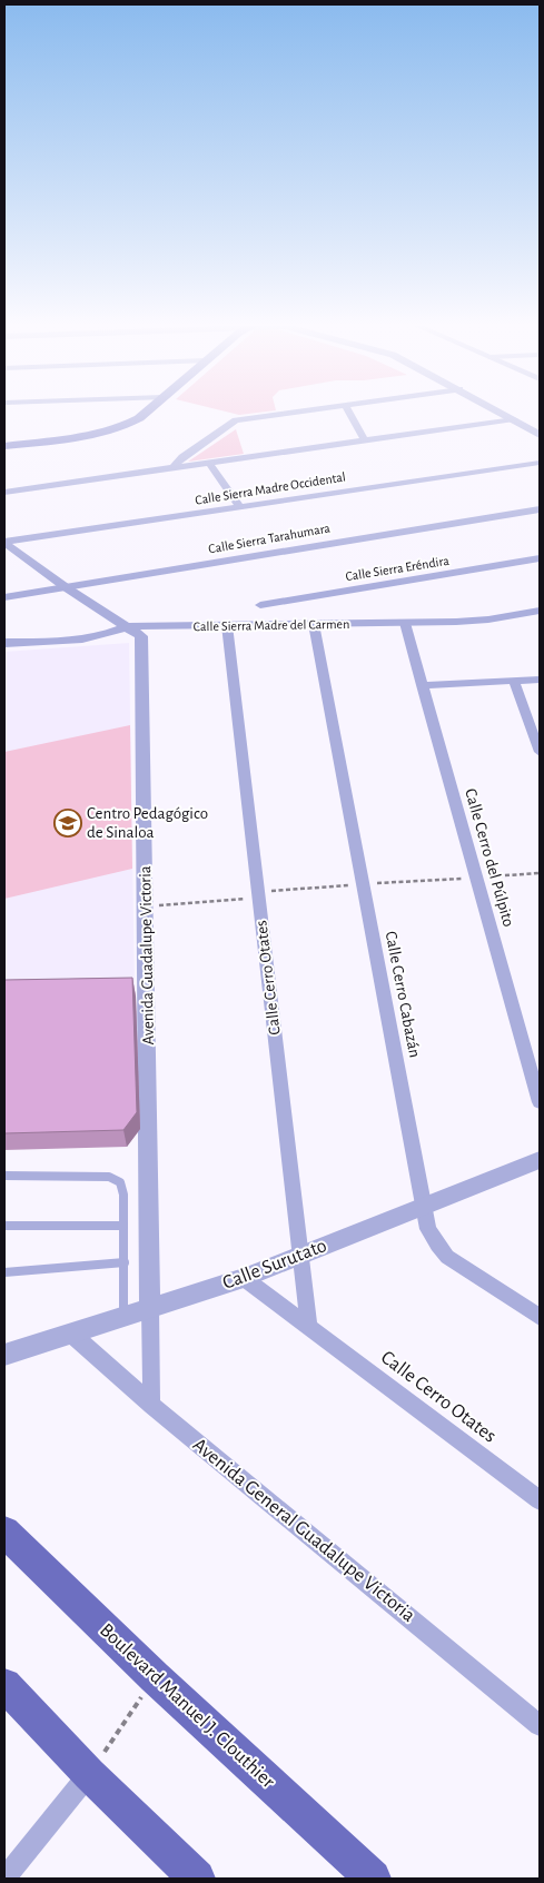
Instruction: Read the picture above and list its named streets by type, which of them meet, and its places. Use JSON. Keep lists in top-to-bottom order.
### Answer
{
  "streets": {
    "main road": ["Boulevard Manuel J. Clouthier"],
    "street": [
      "Calle Sierra Madre Occidental",
      "Calle Sierra Tarahumara",
      "Calle Sierra Eréndira",
      "Calle Sierra Madre del Carmen",
      "Calle Cerro del Púlpito",
      "Avenida Guadalupe Victoria",
      "Calle Cerro Otates",
      "Calle Cerro Cabazán",
      "Calle Surutato",
      "Avenida General Guadalupe Victoria"
    ]
  },
  "crossings": [
    ["Calle Sierra Madre Occidental", "Avenida Guadalupe Victoria"],
    ["Calle Sierra Tarahumara", "Avenida Guadalupe Victoria"],
    ["Calle Sierra Madre del Carmen", "Calle Cerro del Púlpito"],
    ["Calle Sierra Madre del Carmen", "Avenida Guadalupe Victoria"],
    ["Calle Sierra Madre del Carmen", "Calle Cerro Otates"],
    ["Calle Sierra Madre del Carmen", "Calle Cerro Cabazán"],
    ["Avenida Guadalupe Victoria", "Calle Surutato"],
    ["Calle Cerro Otates", "Calle Surutato"],
    ["Calle Cerro Cabazán", "Calle Surutato"],
    ["Calle Surutato", "Avenida General Guadalupe Victoria"]
  ],
  "places": {
    "school or university": ["Centro Pedagógico de Sinaloa"]
  }
}
